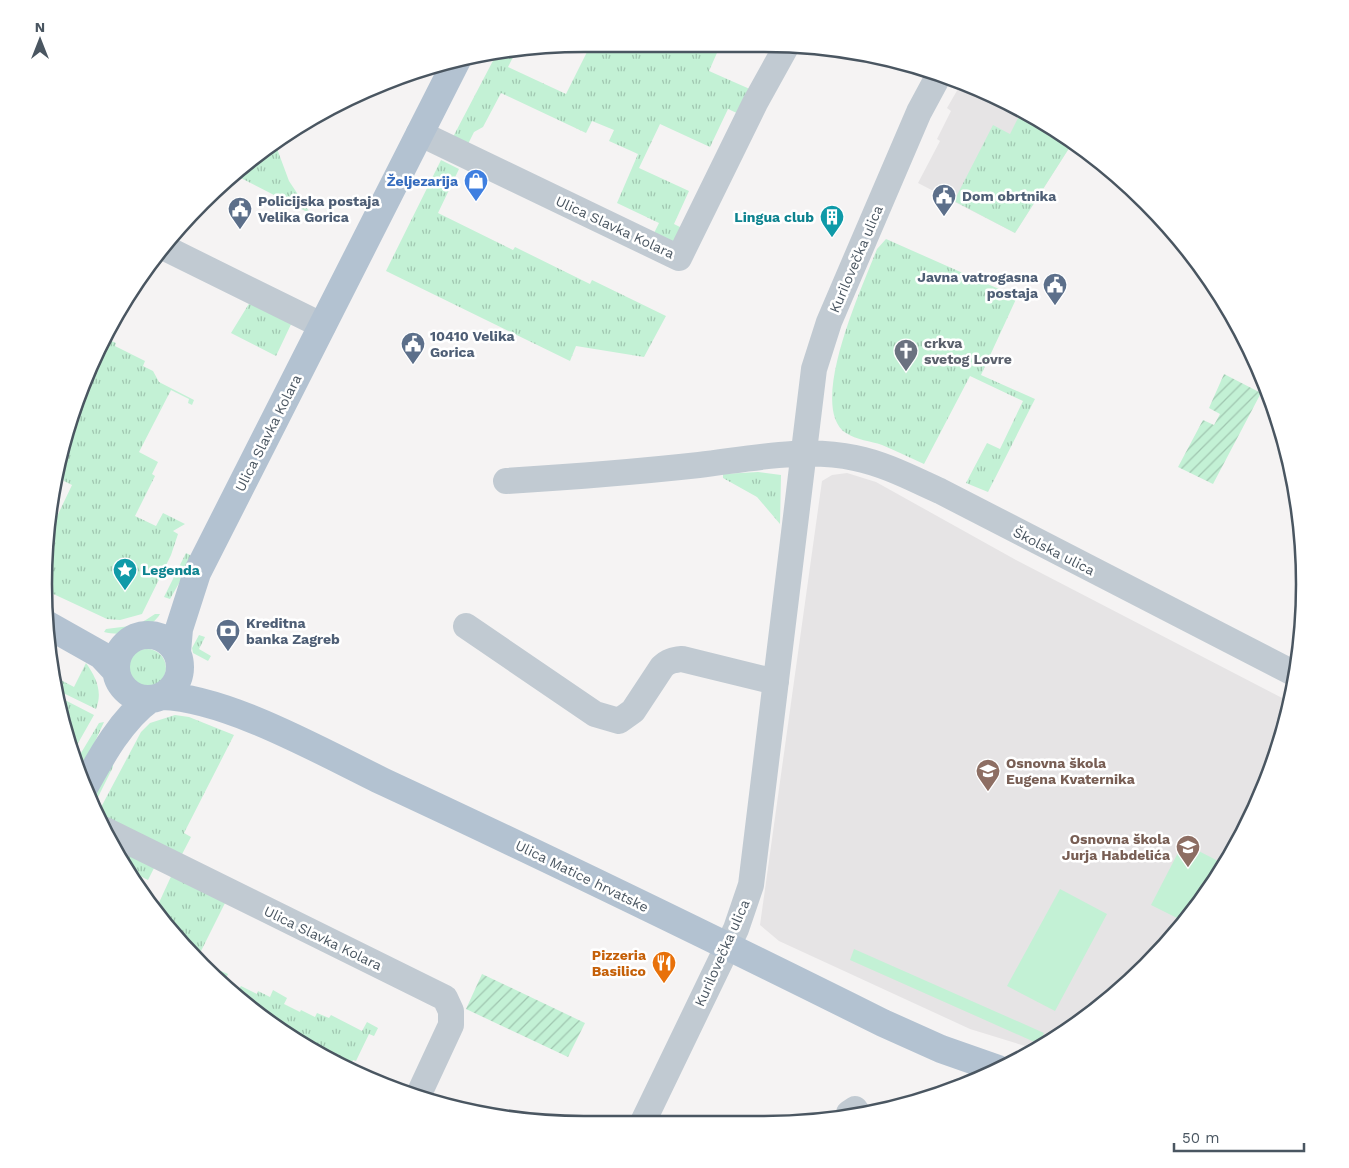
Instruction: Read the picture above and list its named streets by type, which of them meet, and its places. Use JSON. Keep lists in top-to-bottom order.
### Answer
{
  "streets": {
    "main road": ["Ulica Slavka Kolara", "Ulica Matice hrvatske"],
    "street": ["Kurilovečka ulica", "Školska ulica"]
  },
  "crossings": [
    ["Ulica Slavka Kolara", "Ulica Matice hrvatske"],
    ["Kurilovečka ulica", "Školska ulica"],
    ["Kurilovečka ulica", "Ulica Matice hrvatske"]
  ],
  "places": {
    "shop": ["Željezarija"],
    "public building": [
      "Dom obrtnika",
      "Policijska postaja Velika Gorica",
      "Javna vatrogasna postaja",
      "10410 Velika Gorica"
    ],
    "building": ["Lingua club"],
    "church": ["crkva svetog Lovre"],
    "place": ["Legenda"],
    "bank": ["Kreditna banka Zagreb"],
    "school or university": ["Osnovna škola Eugena Kvaternika", "Osnovna škola Jurja Habdelića"],
    "restaurant": ["Pizzeria Basilico"]
  },
  "scale_bar": "50 m",
  "north": "top"
}
